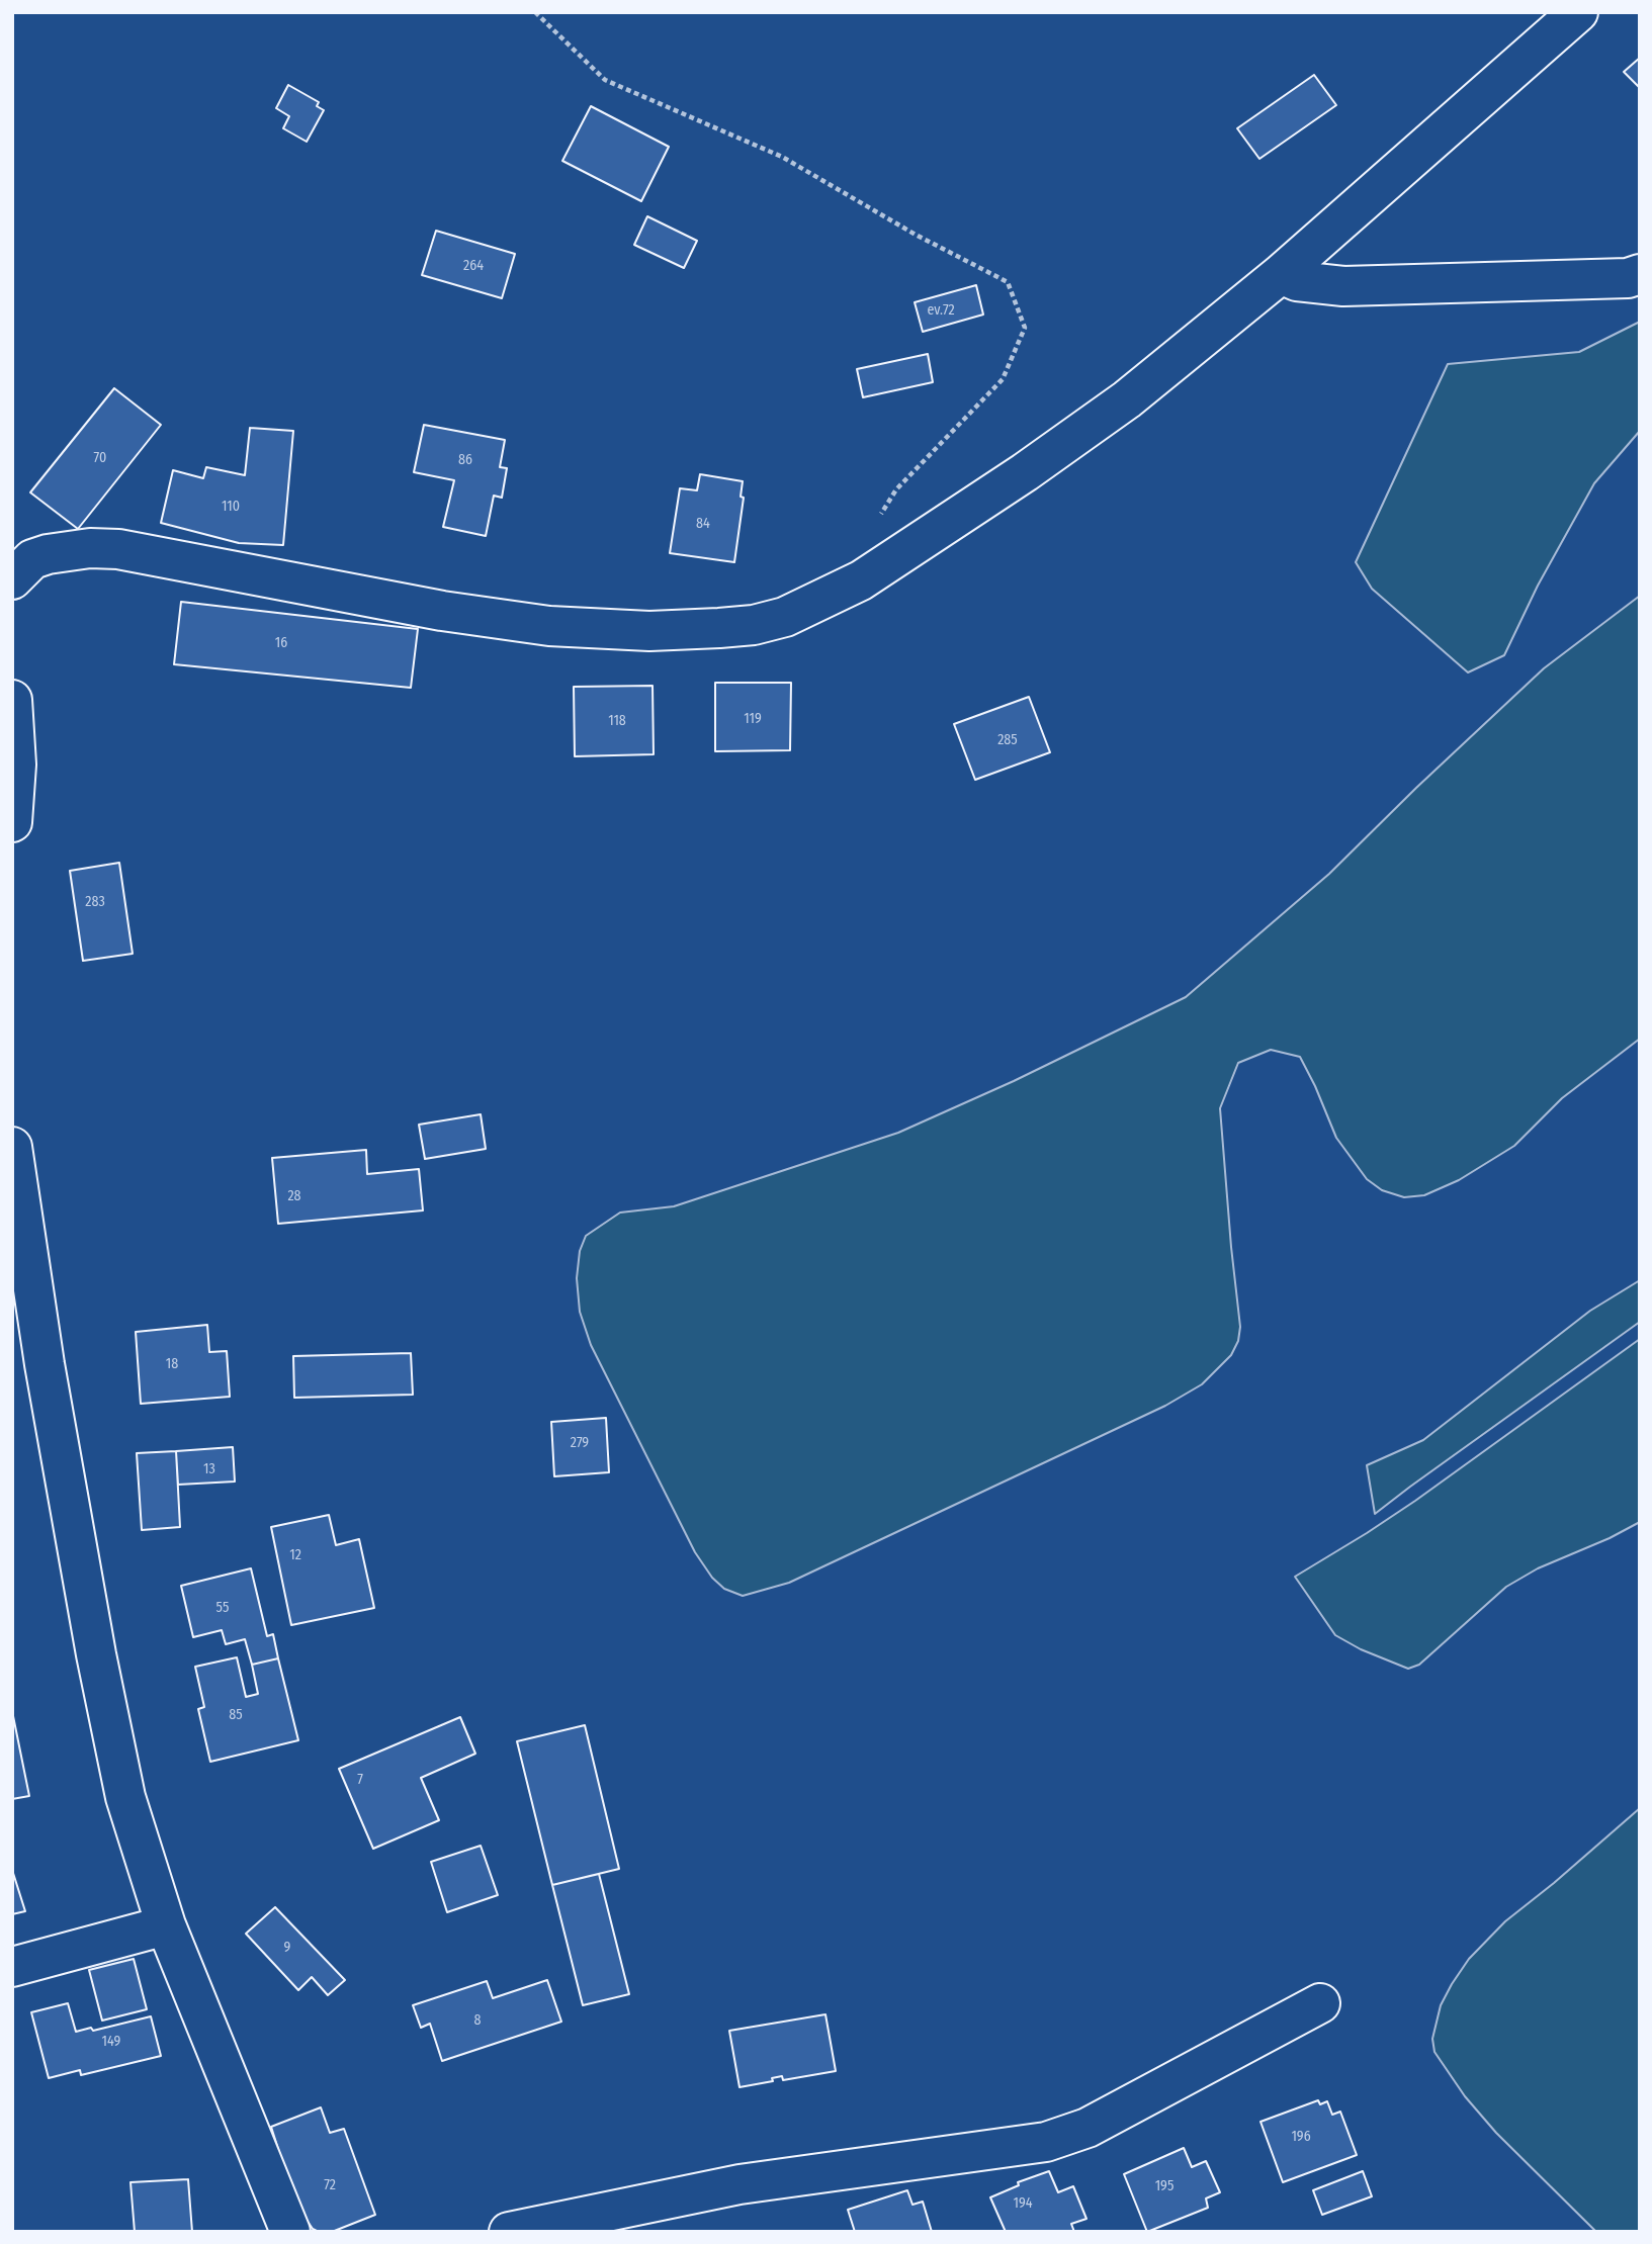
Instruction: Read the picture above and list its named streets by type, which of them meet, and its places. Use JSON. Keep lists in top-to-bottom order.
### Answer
{
  "house_numbers": [
    "264",
    "ev.72",
    "70",
    "86",
    "110",
    "84",
    "16",
    "119",
    "118",
    "285",
    "283",
    "28",
    "18",
    "279",
    "13",
    "12",
    "55",
    "85",
    "7",
    "9",
    "8",
    "149",
    "196",
    "72",
    "195",
    "194"
  ]
}
